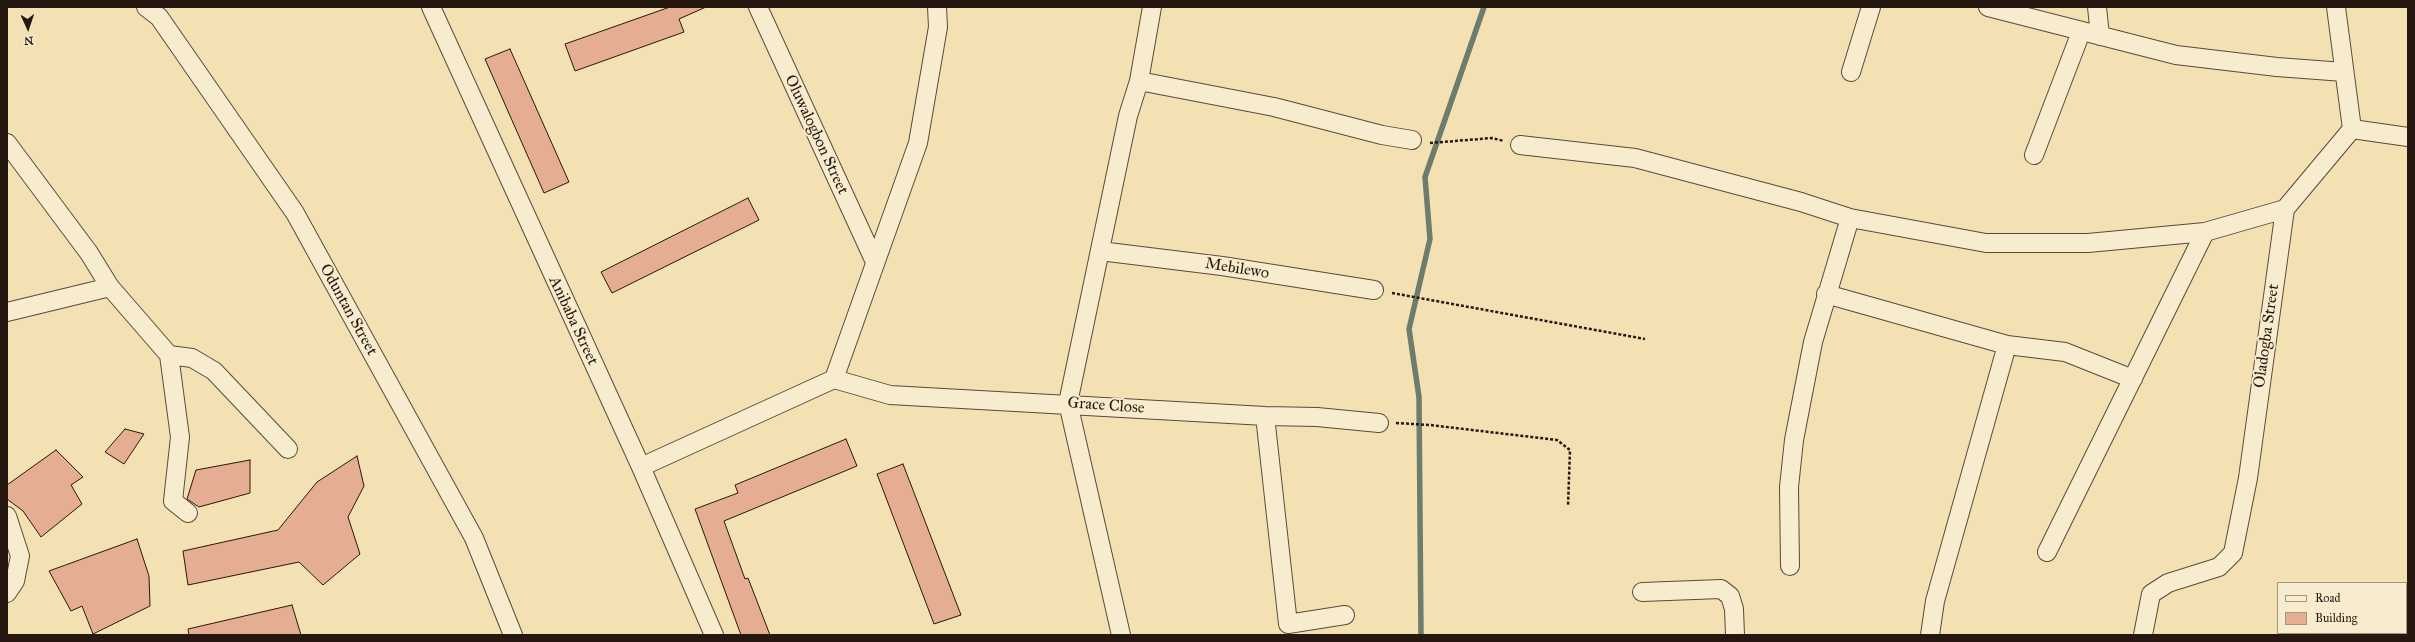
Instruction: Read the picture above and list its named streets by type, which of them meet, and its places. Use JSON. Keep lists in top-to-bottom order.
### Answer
{
  "streets": {
    "street": [
      "Oluwalogbon Street",
      "Mebilewo",
      "Oduntan Street",
      "Anibaba Street",
      "Oladogba Street",
      "Grace Close"
    ]
  },
  "legend": ["Road", "Building"],
  "north": "bottom"
}
